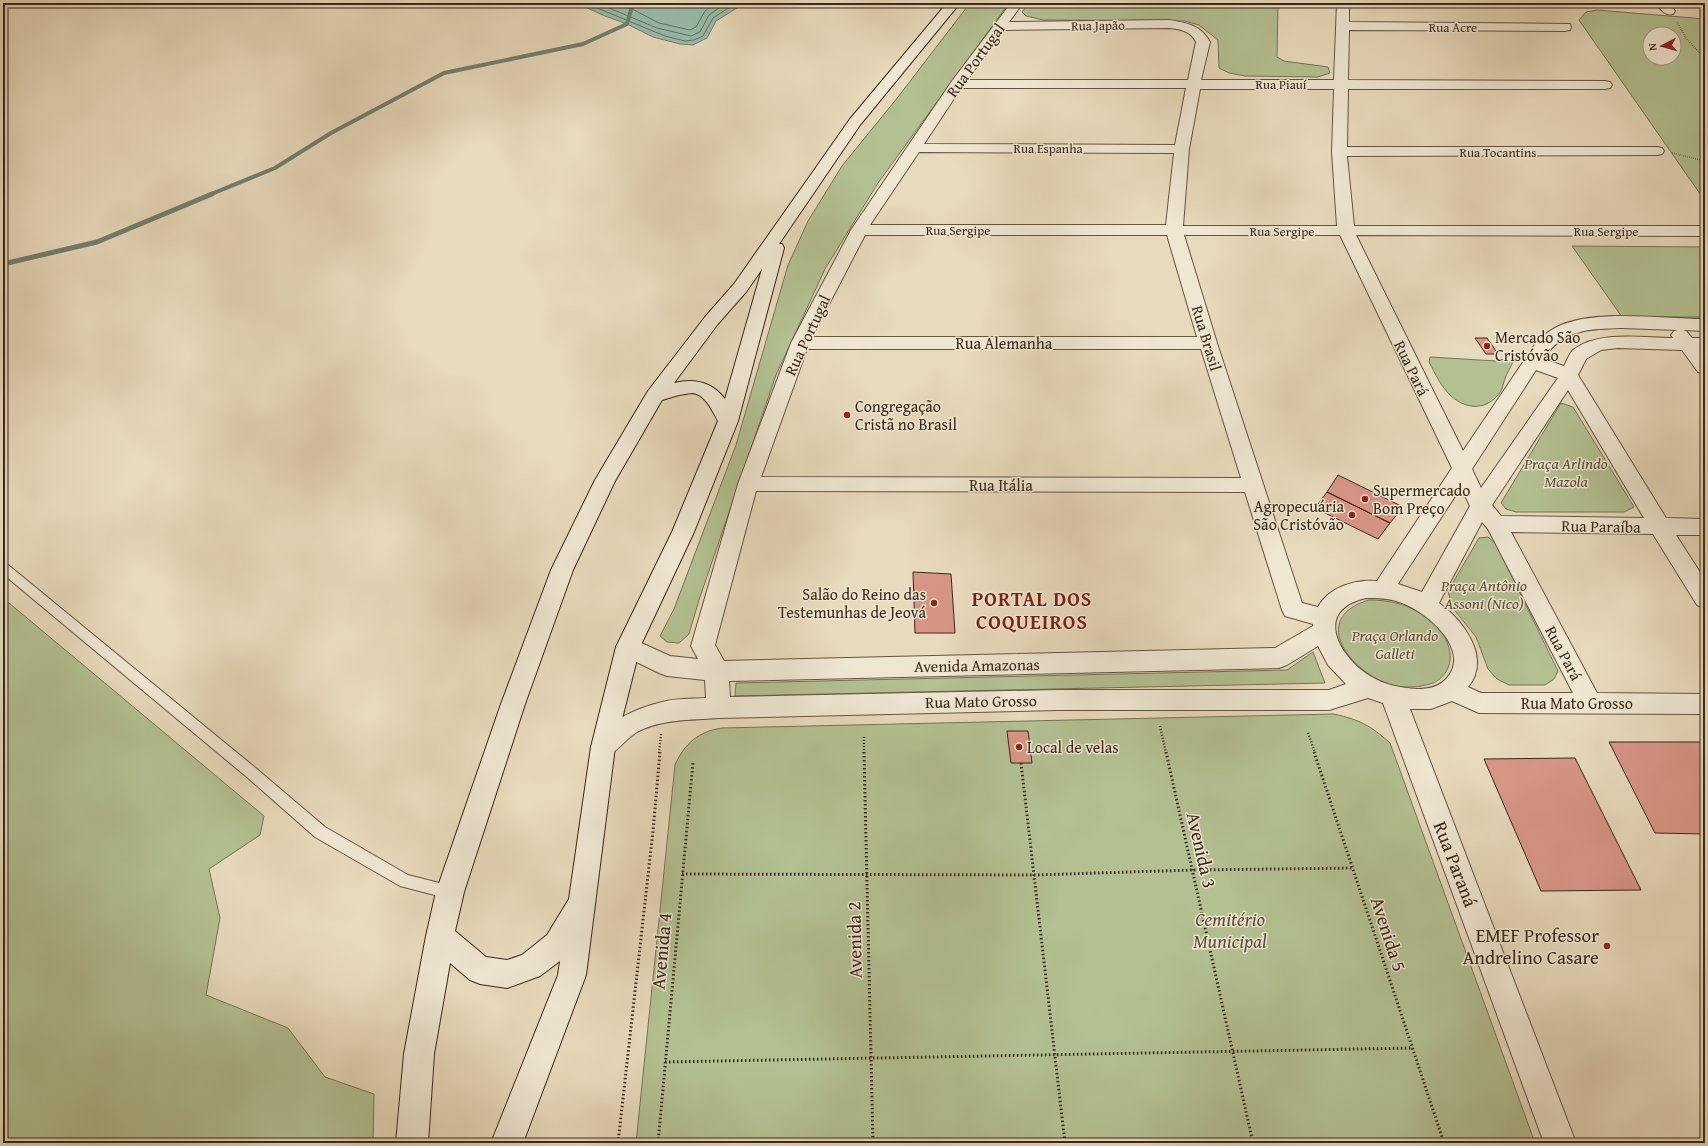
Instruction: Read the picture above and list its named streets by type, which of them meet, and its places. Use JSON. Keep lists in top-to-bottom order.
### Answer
{
  "streets": {
    "street": [
      "Rua Japão",
      "Rua Acre",
      "Rua Portugal",
      "Rua Piauí",
      "Rua Espanha",
      "Rua Tocantins",
      "Rua Sergipe",
      "Rua Brasil",
      "Rua Alemanha",
      "Rua Pará",
      "Rua Itália",
      "Rua Paraíba",
      "Avenida Amazonas",
      "Rua Mato Grosso",
      "Rua Paraná"
    ],
    "path": [
      "Avenida 3",
      "Avenida 5",
      "Avenida 2",
      "Avenida 4"
    ]
  },
  "crossings": [
    ["Rua Japão", "Rua Portugal"],
    ["Rua Japão", "Rua Brasil"],
    ["Rua Acre", "Rua Pará"],
    ["Rua Portugal", "Rua Piauí"],
    ["Rua Portugal", "Rua Espanha"],
    ["Rua Portugal", "Rua Sergipe"],
    ["Rua Portugal", "Rua Alemanha"],
    ["Rua Portugal", "Rua Itália"],
    ["Rua Portugal", "Avenida Amazonas"],
    ["Rua Portugal", "Rua Mato Grosso"],
    ["Rua Piauí", "Rua Brasil"],
    ["Rua Piauí", "Rua Pará"],
    ["Rua Espanha", "Rua Brasil"],
    ["Rua Tocantins", "Rua Pará"],
    ["Rua Sergipe", "Rua Brasil"],
    ["Rua Sergipe", "Rua Pará"],
    ["Rua Brasil", "Rua Alemanha"],
    ["Rua Brasil", "Rua Itália"],
    ["Rua Brasil", "Avenida Amazonas"],
    ["Rua Brasil", "Rua Mato Grosso"],
    ["Rua Brasil", "Rua Paraná"],
    ["Rua Pará", "Rua Paraíba"],
    ["Rua Pará", "Rua Mato Grosso"],
    ["Avenida Amazonas", "Rua Mato Grosso"],
    ["Avenida Amazonas", "Rua Paraná"],
    ["Rua Mato Grosso", "Rua Paraná"]
  ],
  "districts": ["PORTAL DOS COQUEIROS"],
  "parks": [
    "Praça Arlindo Mazola",
    "Praça Antônio Assoni (Nico)",
    "Praça Orlando Galleti",
    "Cemitério Municipal"
  ],
  "places": [
    "Mercado São Cristóvão",
    "Congregação Cristã no Brasil",
    "Supermercado Bom Preço",
    "Agropecuária São Cristóvão",
    "Salão do Reino das Testemunhas de Jeová",
    "Local de velas",
    "EMEF Professor Andrelino Casare"
  ],
  "north": "left"
}
